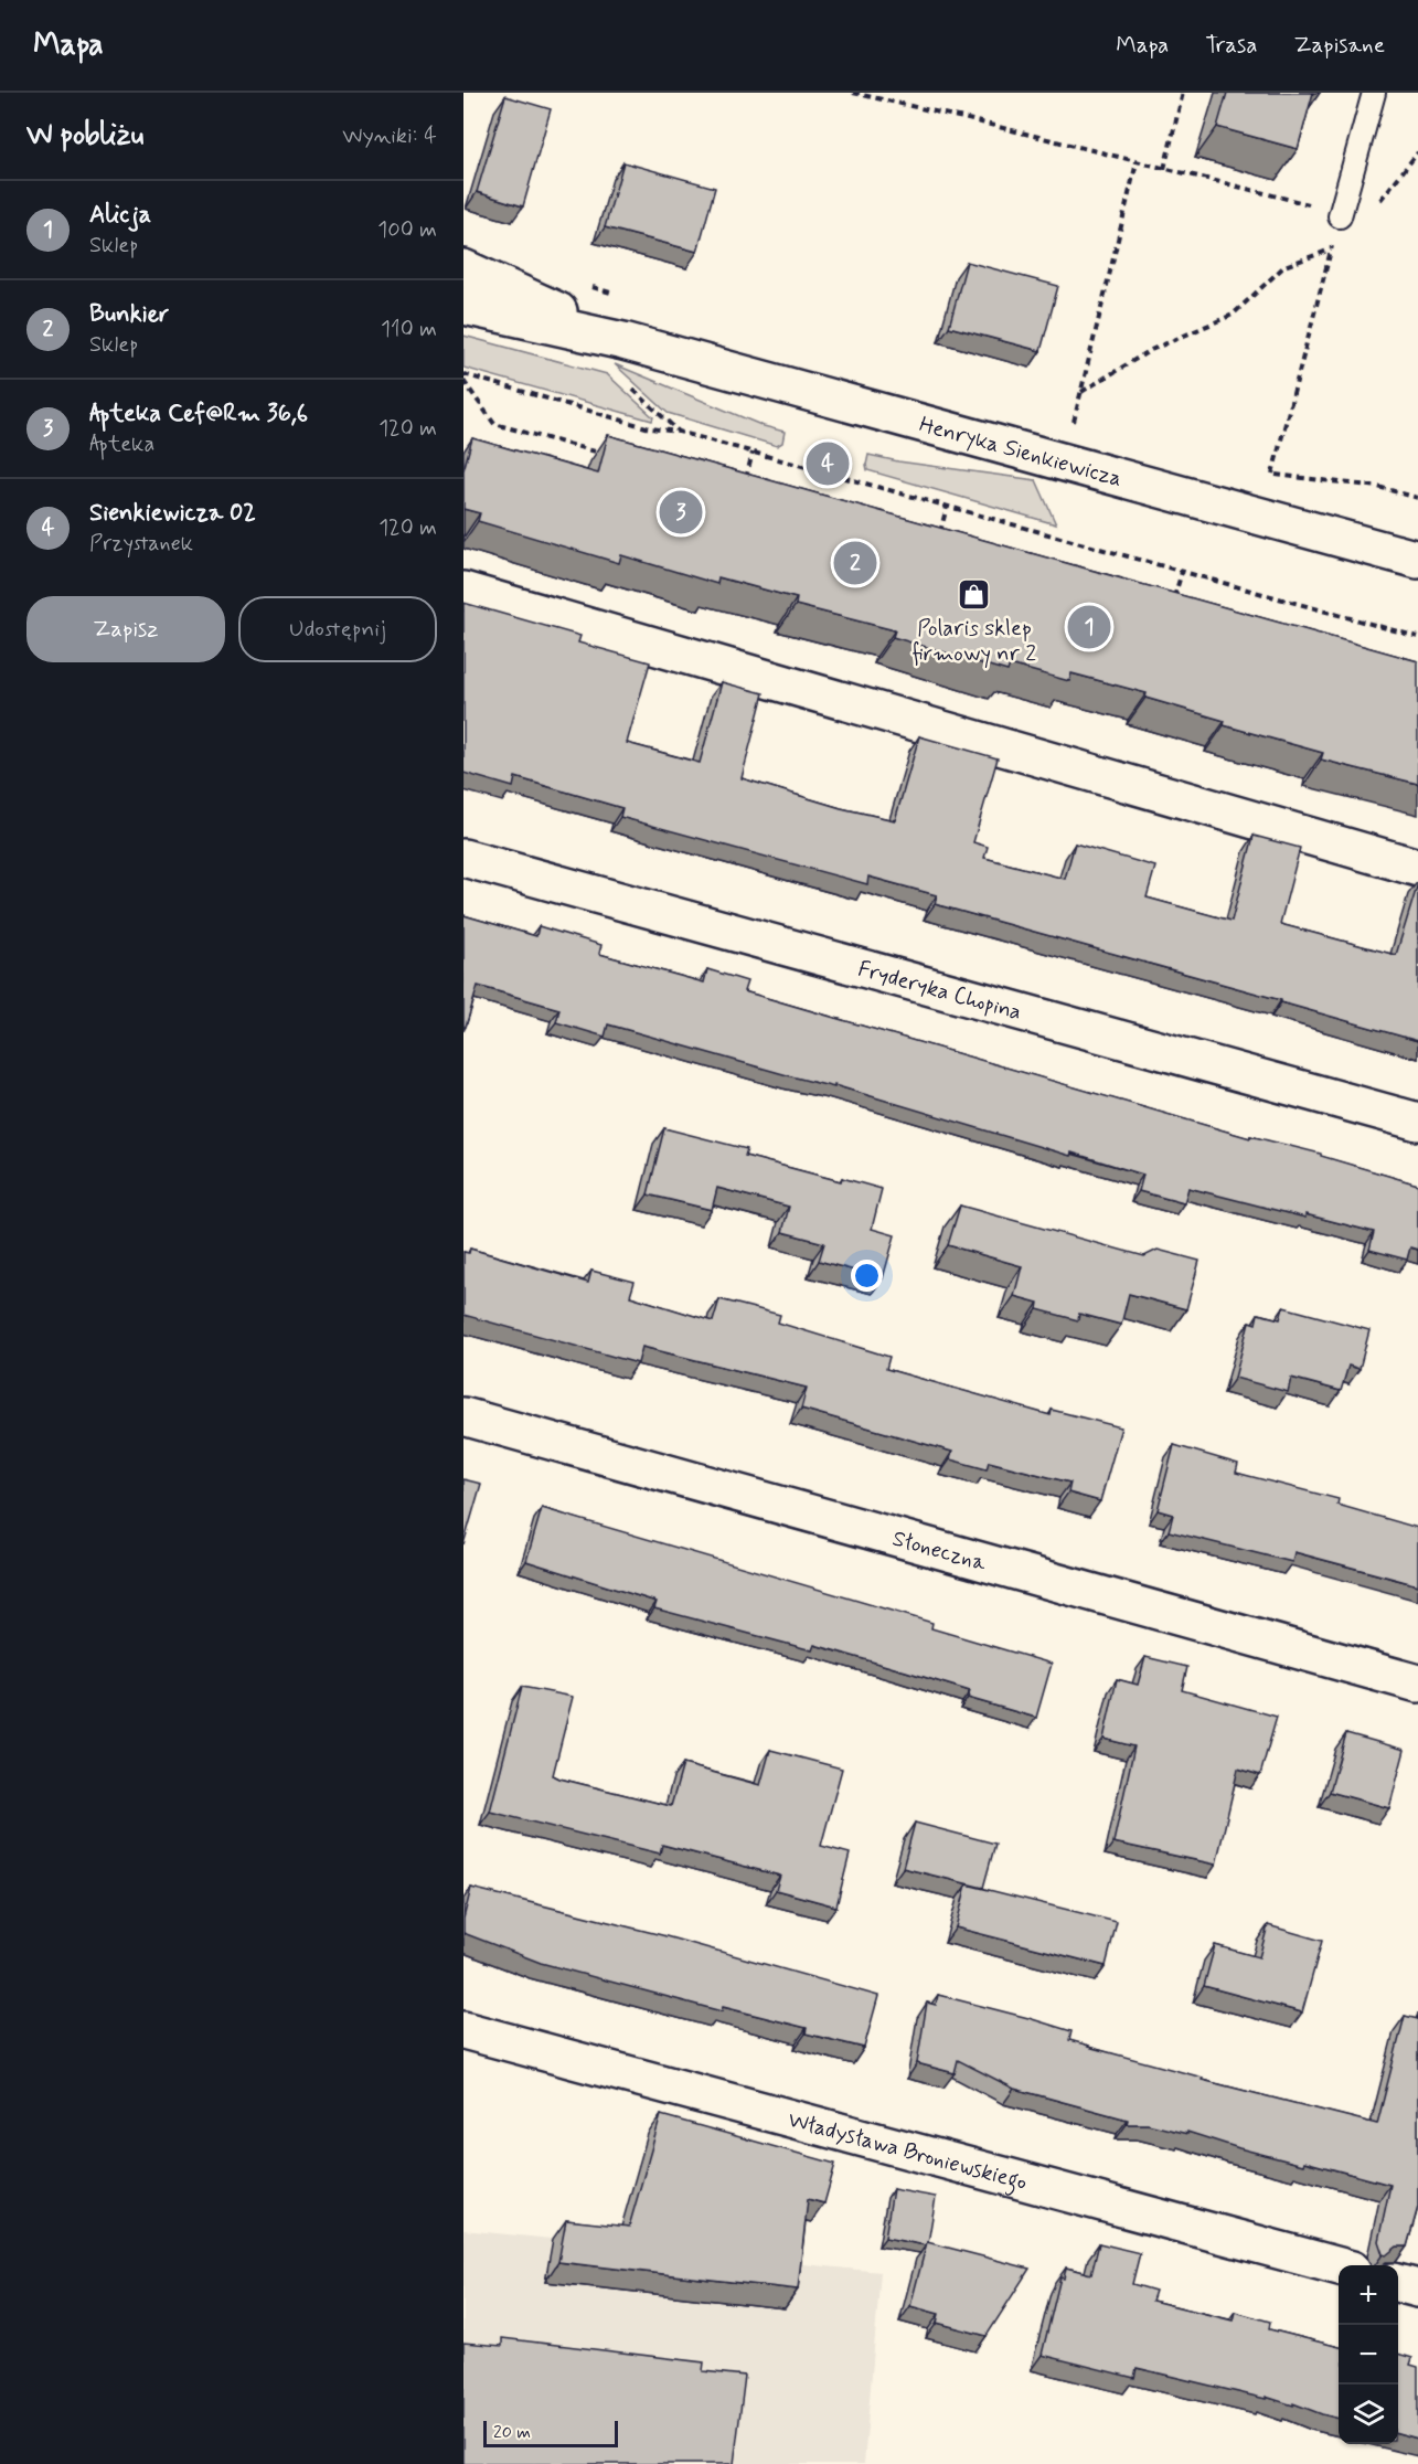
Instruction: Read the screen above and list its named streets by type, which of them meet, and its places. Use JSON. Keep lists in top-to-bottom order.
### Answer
{
  "streets": {
    "street": [
      "Henryka Sienkiewicza",
      "Fryderyka Chopina",
      "Słoneczna",
      "Władysława Broniewskiego"
    ]
  },
  "places": {
    "shop": ["Polaris sklep firmowy nr 2"]
  },
  "scale_bar": "20 m",
  "page": {
    "header": "Mapa",
    "nav": ["Mapa", "Trasa", "Zapisane"],
    "heading": ["W pobliżu", "Wyniki: 4"],
    "list": [
      {
        "mark": "1",
        "name": "Alicja",
        "note": "Sklep",
        "value": "100 m"
      },
      {
        "mark": "2",
        "name": "Bunkier",
        "note": "Sklep",
        "value": "110 m"
      },
      {
        "mark": "3",
        "name": "Apteka Cef@Rm 36,6",
        "note": "Apteka",
        "value": "120 m"
      },
      {
        "mark": "4",
        "name": "Sienkiewicza 02",
        "note": "Przystanek",
        "value": "120 m"
      }
    ],
    "pins": [
      "4",
      "3",
      "2",
      "1"
    ],
    "buttons": ["Zapisz", "Udostępnij"],
    "map_buttons": ["+", "−"],
    "scale": "20 m"
  }
}
